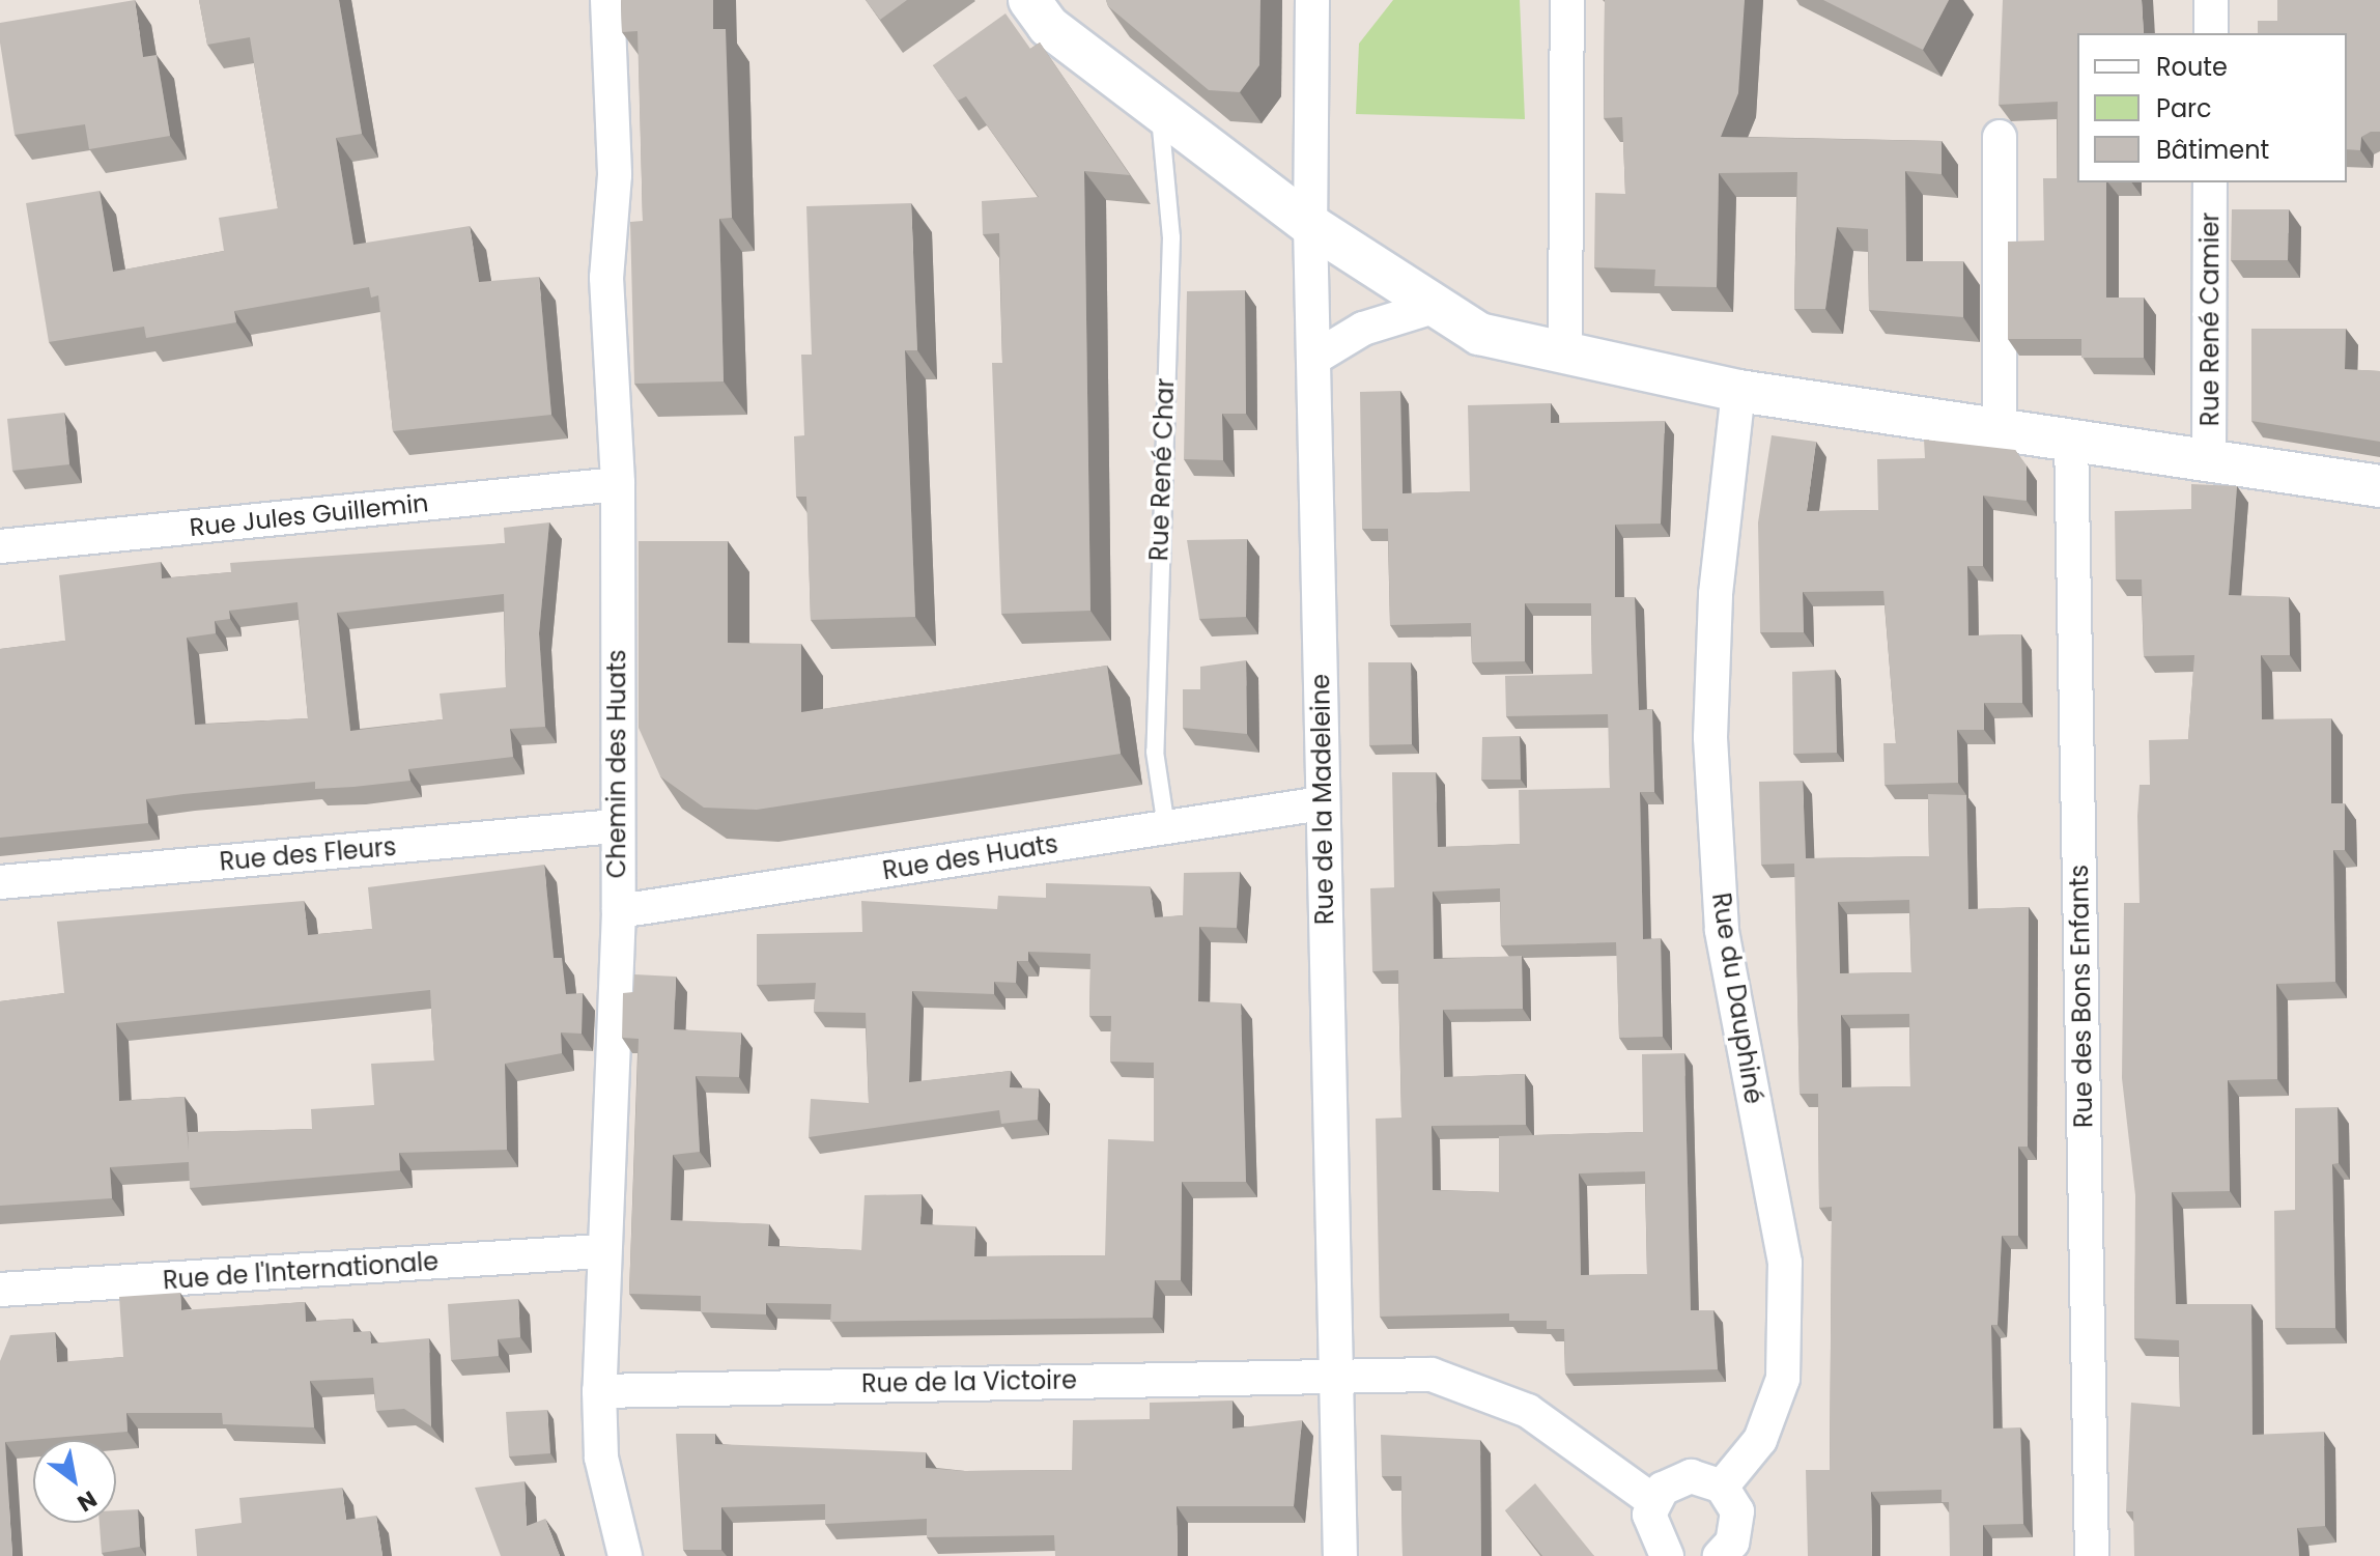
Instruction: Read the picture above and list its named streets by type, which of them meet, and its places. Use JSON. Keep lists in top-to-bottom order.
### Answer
{
  "streets": {
    "street": [
      "Rue René Camier",
      "Rue Jules Guillemin",
      "Chemin des Huats",
      "Rue de la Madeleine",
      "Rue des Fleurs",
      "Rue des Huats",
      "Rue des Bons Enfants",
      "Rue du Dauphiné",
      "Rue de l'Internationale",
      "Rue de la Victoire"
    ],
    "lane": ["Rue René Char"]
  },
  "crossings": [
    ["Rue René Char", "Rue des Huats"],
    ["Rue Jules Guillemin", "Chemin des Huats"],
    ["Chemin des Huats", "Rue des Fleurs"],
    ["Chemin des Huats", "Rue des Huats"],
    ["Chemin des Huats", "Rue de l'Internationale"],
    ["Chemin des Huats", "Rue de la Victoire"],
    ["Rue de la Madeleine", "Rue des Huats"],
    ["Rue de la Madeleine", "Rue de la Victoire"]
  ],
  "legend": ["Route", "Parc", "Bâtiment"],
  "north": "bottom right"
}
